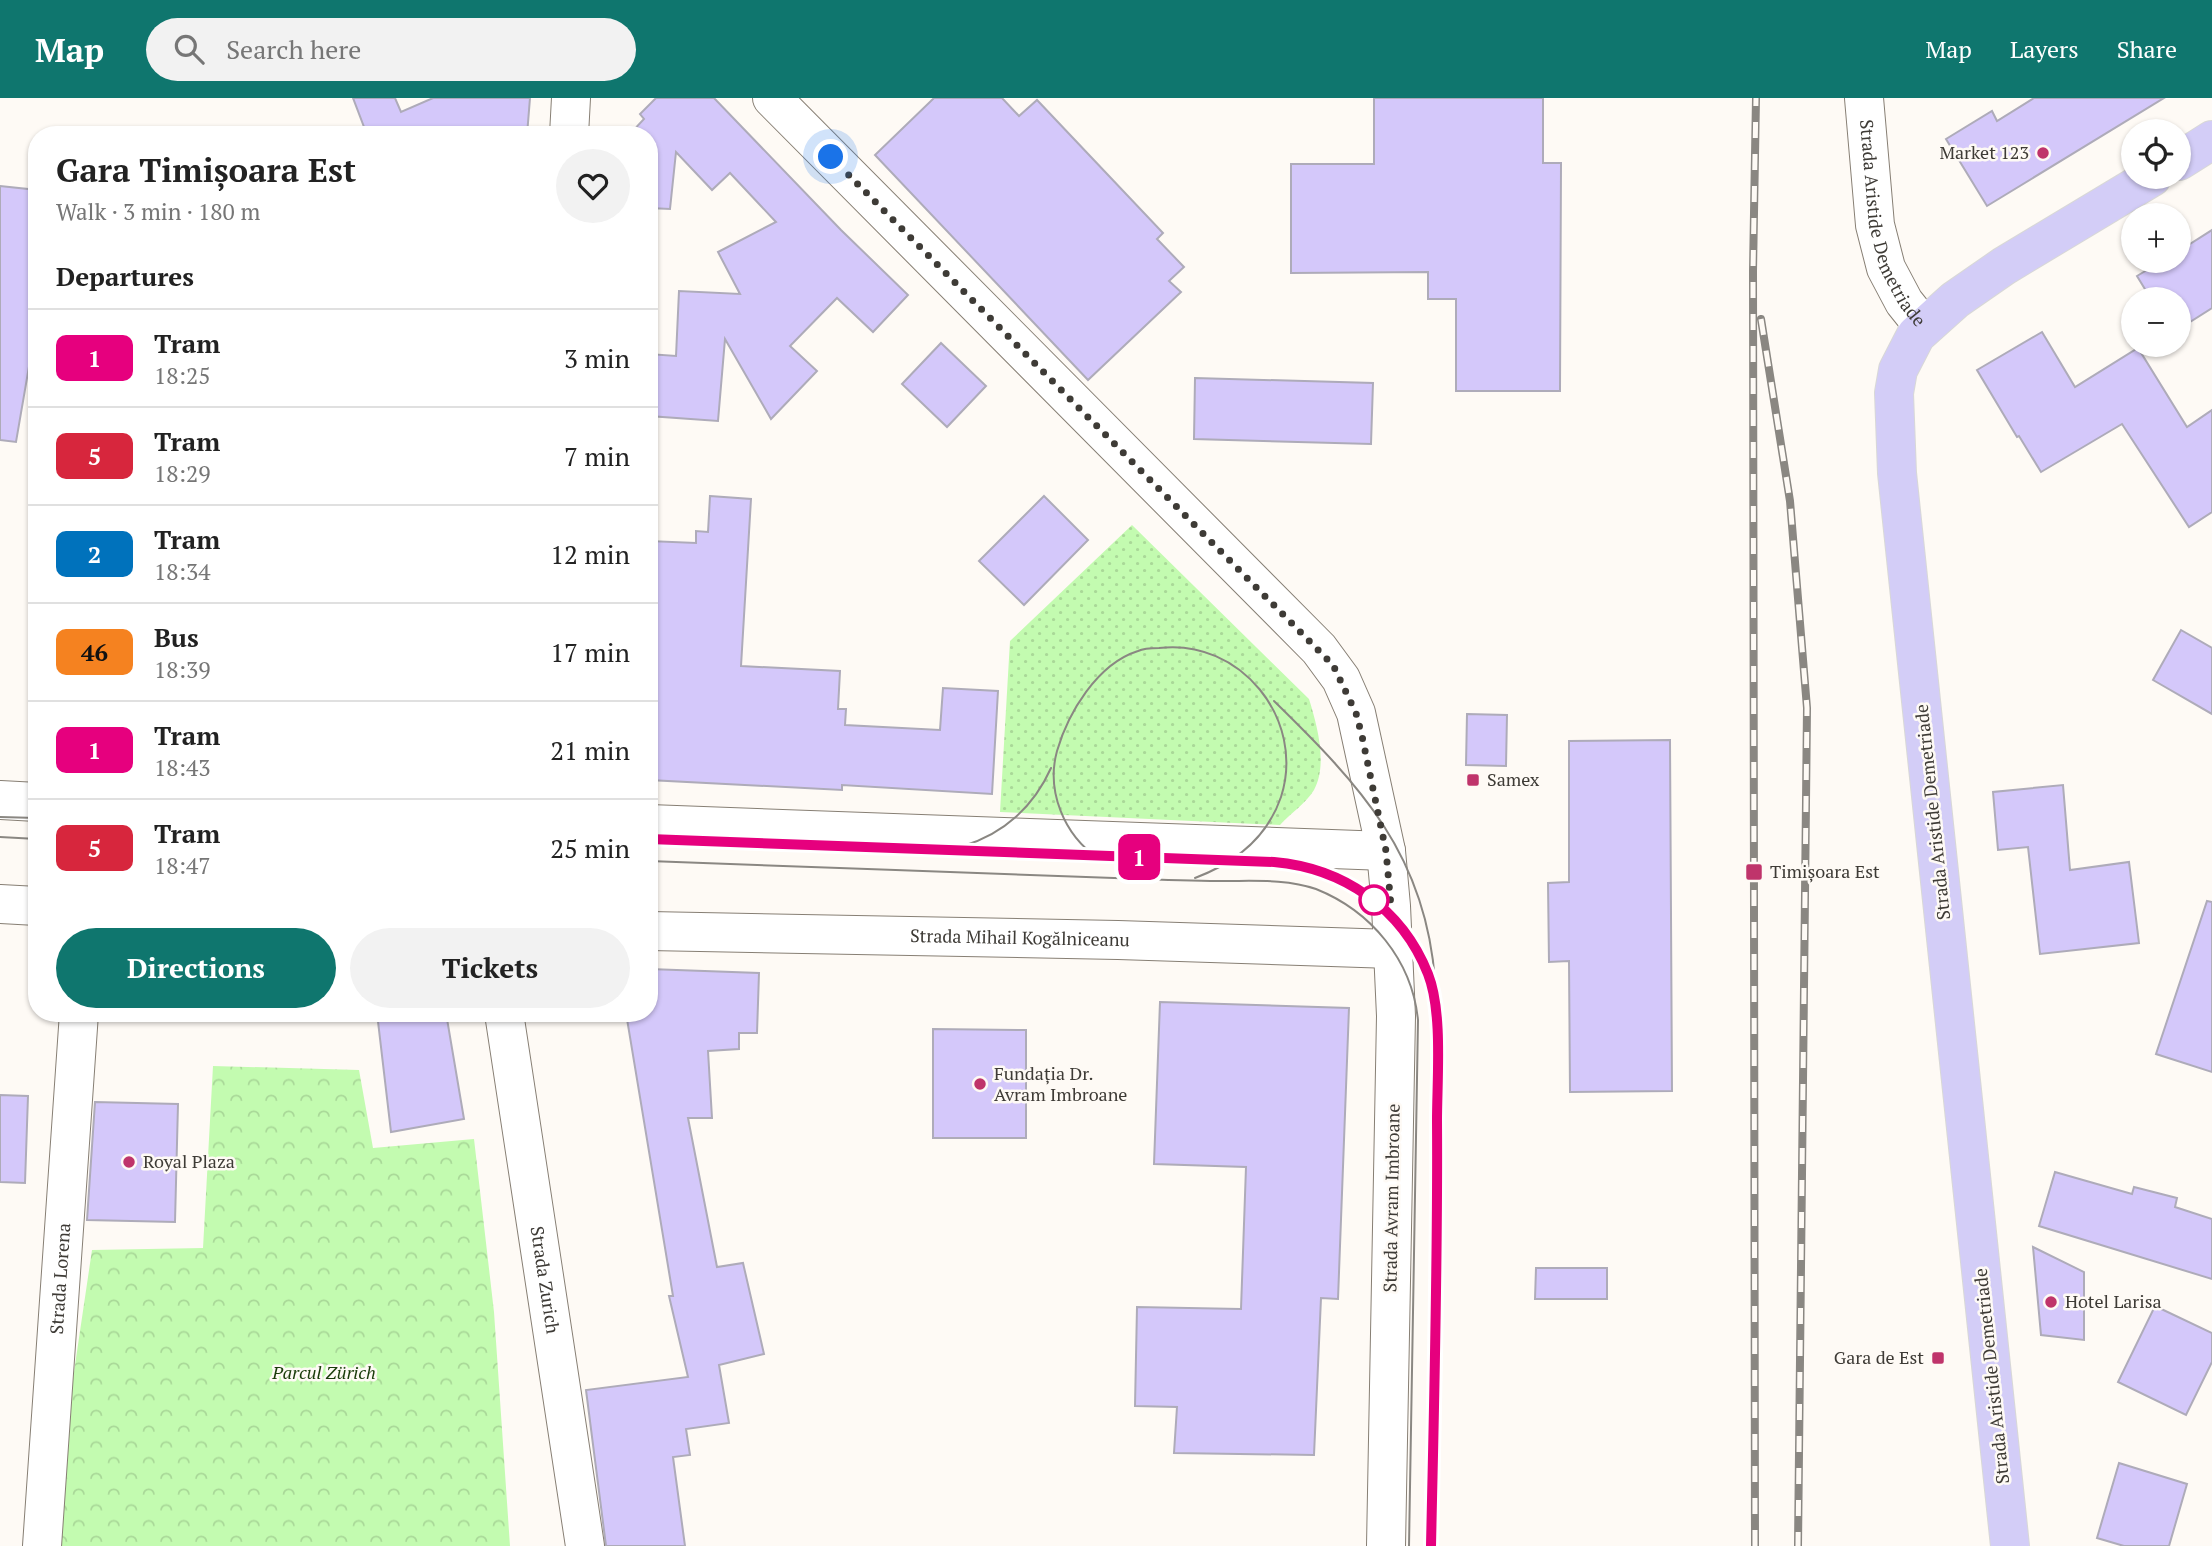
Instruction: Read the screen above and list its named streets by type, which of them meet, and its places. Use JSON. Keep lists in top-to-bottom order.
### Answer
{
  "streets": {
    "main road": ["Strada Aristide Demetriade"],
    "street": [
      "Strada Mihail Kogălniceanu",
      "Strada Avram Imbroane",
      "Strada Lorena",
      "Strada Zurich"
    ]
  },
  "crossings": [
    ["Strada Mihail Kogălniceanu", "Strada Avram Imbroane"]
  ],
  "parks": ["Parcul Zürich"],
  "places": {
    "other": [
      "Market 123",
      "Fundația Dr. Avram Imbroane",
      "Royal Plaza",
      "Hotel Larisa"
    ],
    "transit": ["Samex", "Timișoara Est", "Gara de Est"]
  },
  "lines": ["tram line 1"],
  "page": {
    "header": "Map",
    "search": "Search here",
    "nav": ["Map", "Layers", "Share"],
    "on_map": "1",
    "map_buttons": ["+", "−"],
    "heading": [
      ["Gara Timișoara Est", "Walk · 3 min · 180 m"],
      "Departures"
    ],
    "list": [
      {
        "mark": "1",
        "name": "Tram",
        "note": "18:25",
        "value": "3 min"
      },
      {
        "mark": "5",
        "name": "Tram",
        "note": "18:29",
        "value": "7 min"
      },
      {
        "mark": "2",
        "name": "Tram",
        "note": "18:34",
        "value": "12 min"
      },
      {
        "mark": "46",
        "name": "Bus",
        "note": "18:39",
        "value": "17 min"
      },
      {
        "mark": "1",
        "name": "Tram",
        "note": "18:43",
        "value": "21 min"
      },
      {
        "mark": "5",
        "name": "Tram",
        "note": "18:47",
        "value": "25 min"
      }
    ],
    "buttons": ["Directions", "Tickets"]
  }
}
